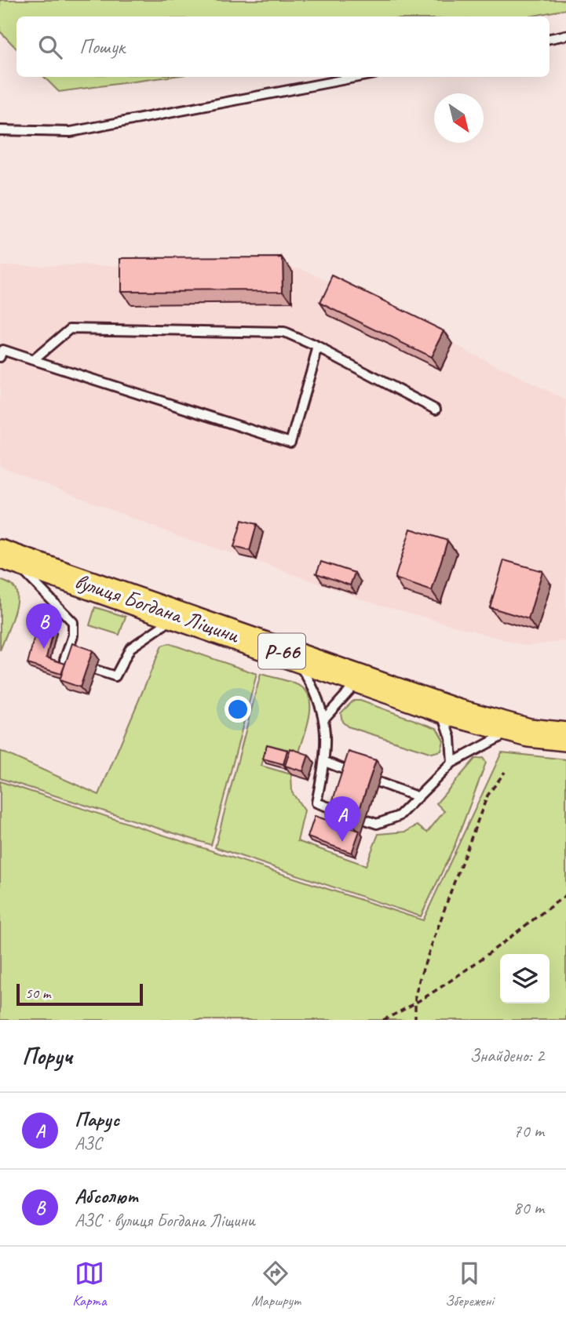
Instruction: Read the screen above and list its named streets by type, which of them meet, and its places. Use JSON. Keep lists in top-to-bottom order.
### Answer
{
  "streets": {
    "main road": ["вулиця Богдана Ліщини", "Р-66"]
  },
  "scale_bar": "50 m",
  "north": "bottom right",
  "page": {
    "search": "Пошук",
    "pins": ["B", "A"],
    "scale": "50 m",
    "heading": ["Поруч", "Знайдено: 2"],
    "list": [
      {
        "mark": "A",
        "name": "Парус",
        "note": "АЗС",
        "value": "70 m"
      },
      {
        "mark": "B",
        "name": "Абсолют",
        "note": "АЗС · вулиця Богдана Ліщини",
        "value": "80 m"
      }
    ],
    "nav": ["Карта", "Маршрут", "Збережені"]
  }
}
